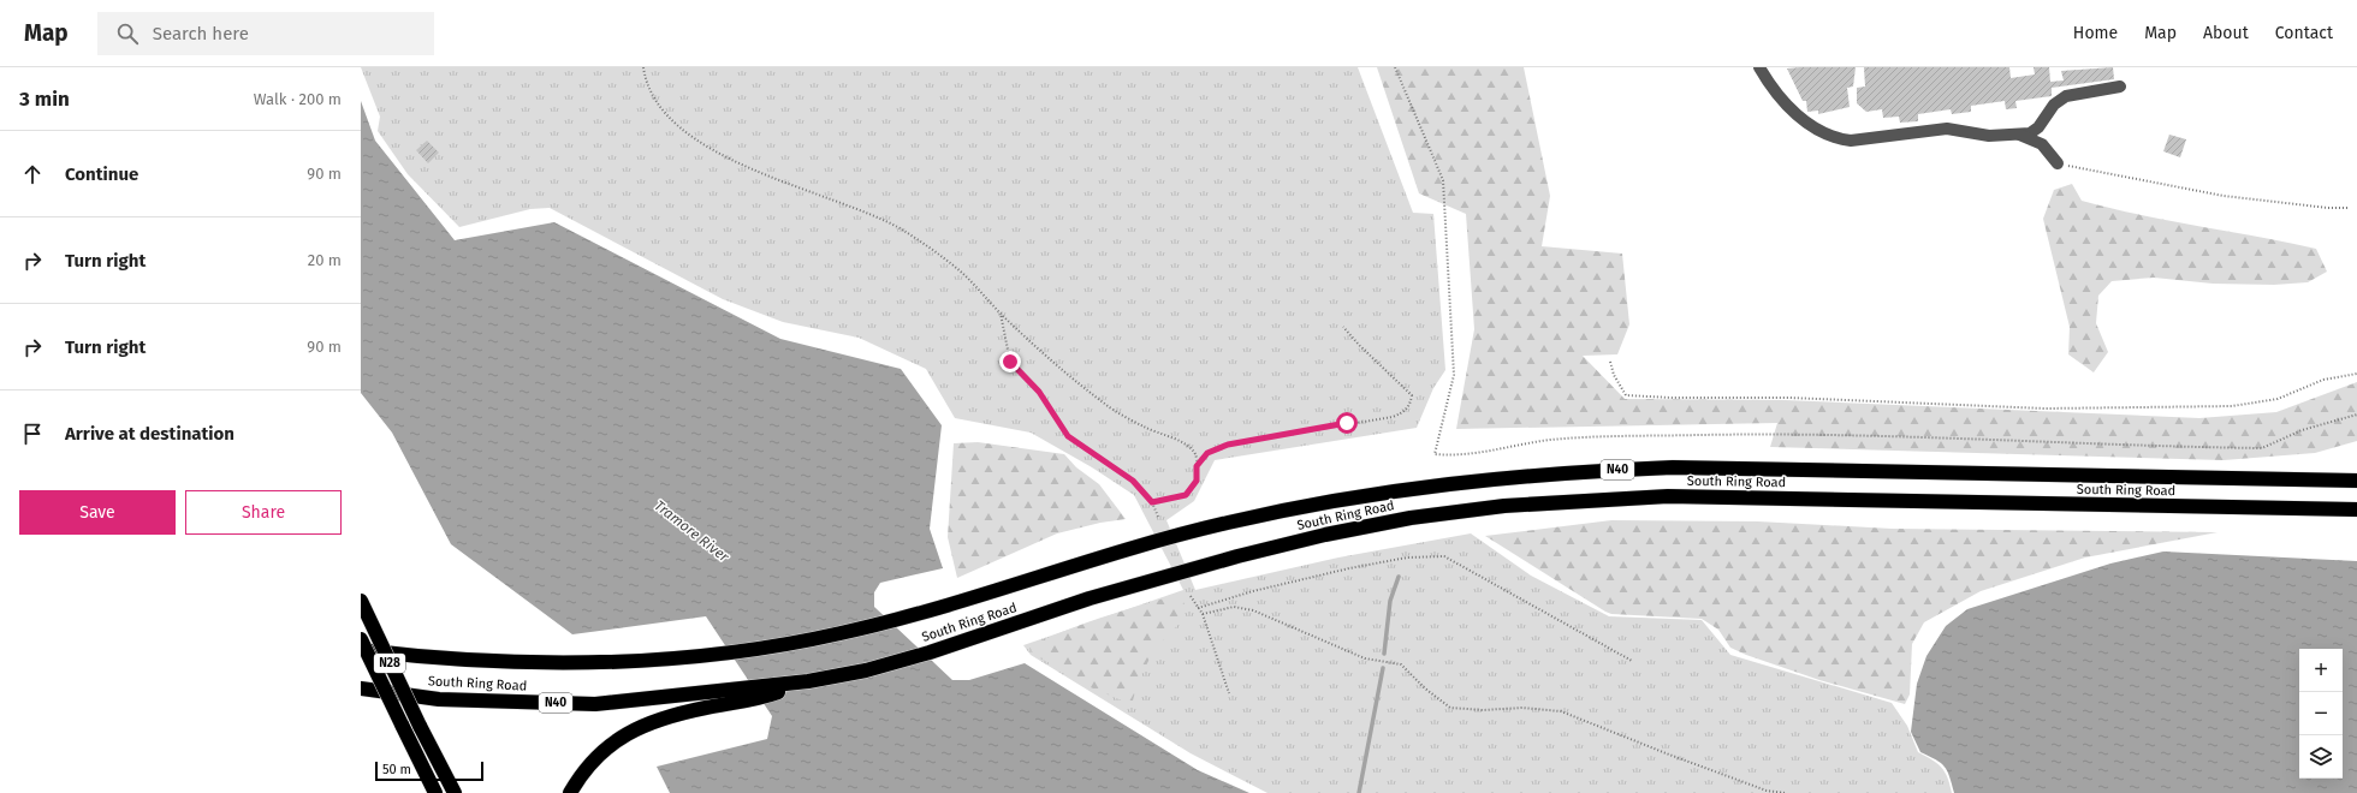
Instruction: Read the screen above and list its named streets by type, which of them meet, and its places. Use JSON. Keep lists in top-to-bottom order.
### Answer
{
  "streets": {
    "highway": ["N40", "South Ring Road", "N28"]
  },
  "water": ["Tramore River"],
  "scale_bar": "50 m",
  "page": {
    "header": "Map",
    "search": "Search here",
    "nav": [
      "Home",
      "Map",
      "About",
      "Contact"
    ],
    "heading": ["3 min", "Walk · 200 m"],
    "list": [
      ["Continue", "90 m"],
      ["Turn right", "20 m"],
      ["Turn right", "90 m"],
      "Arrive at destination"
    ],
    "buttons": ["Save", "Share"],
    "map_buttons": ["+", "−"],
    "scale": "50 m"
  }
}
